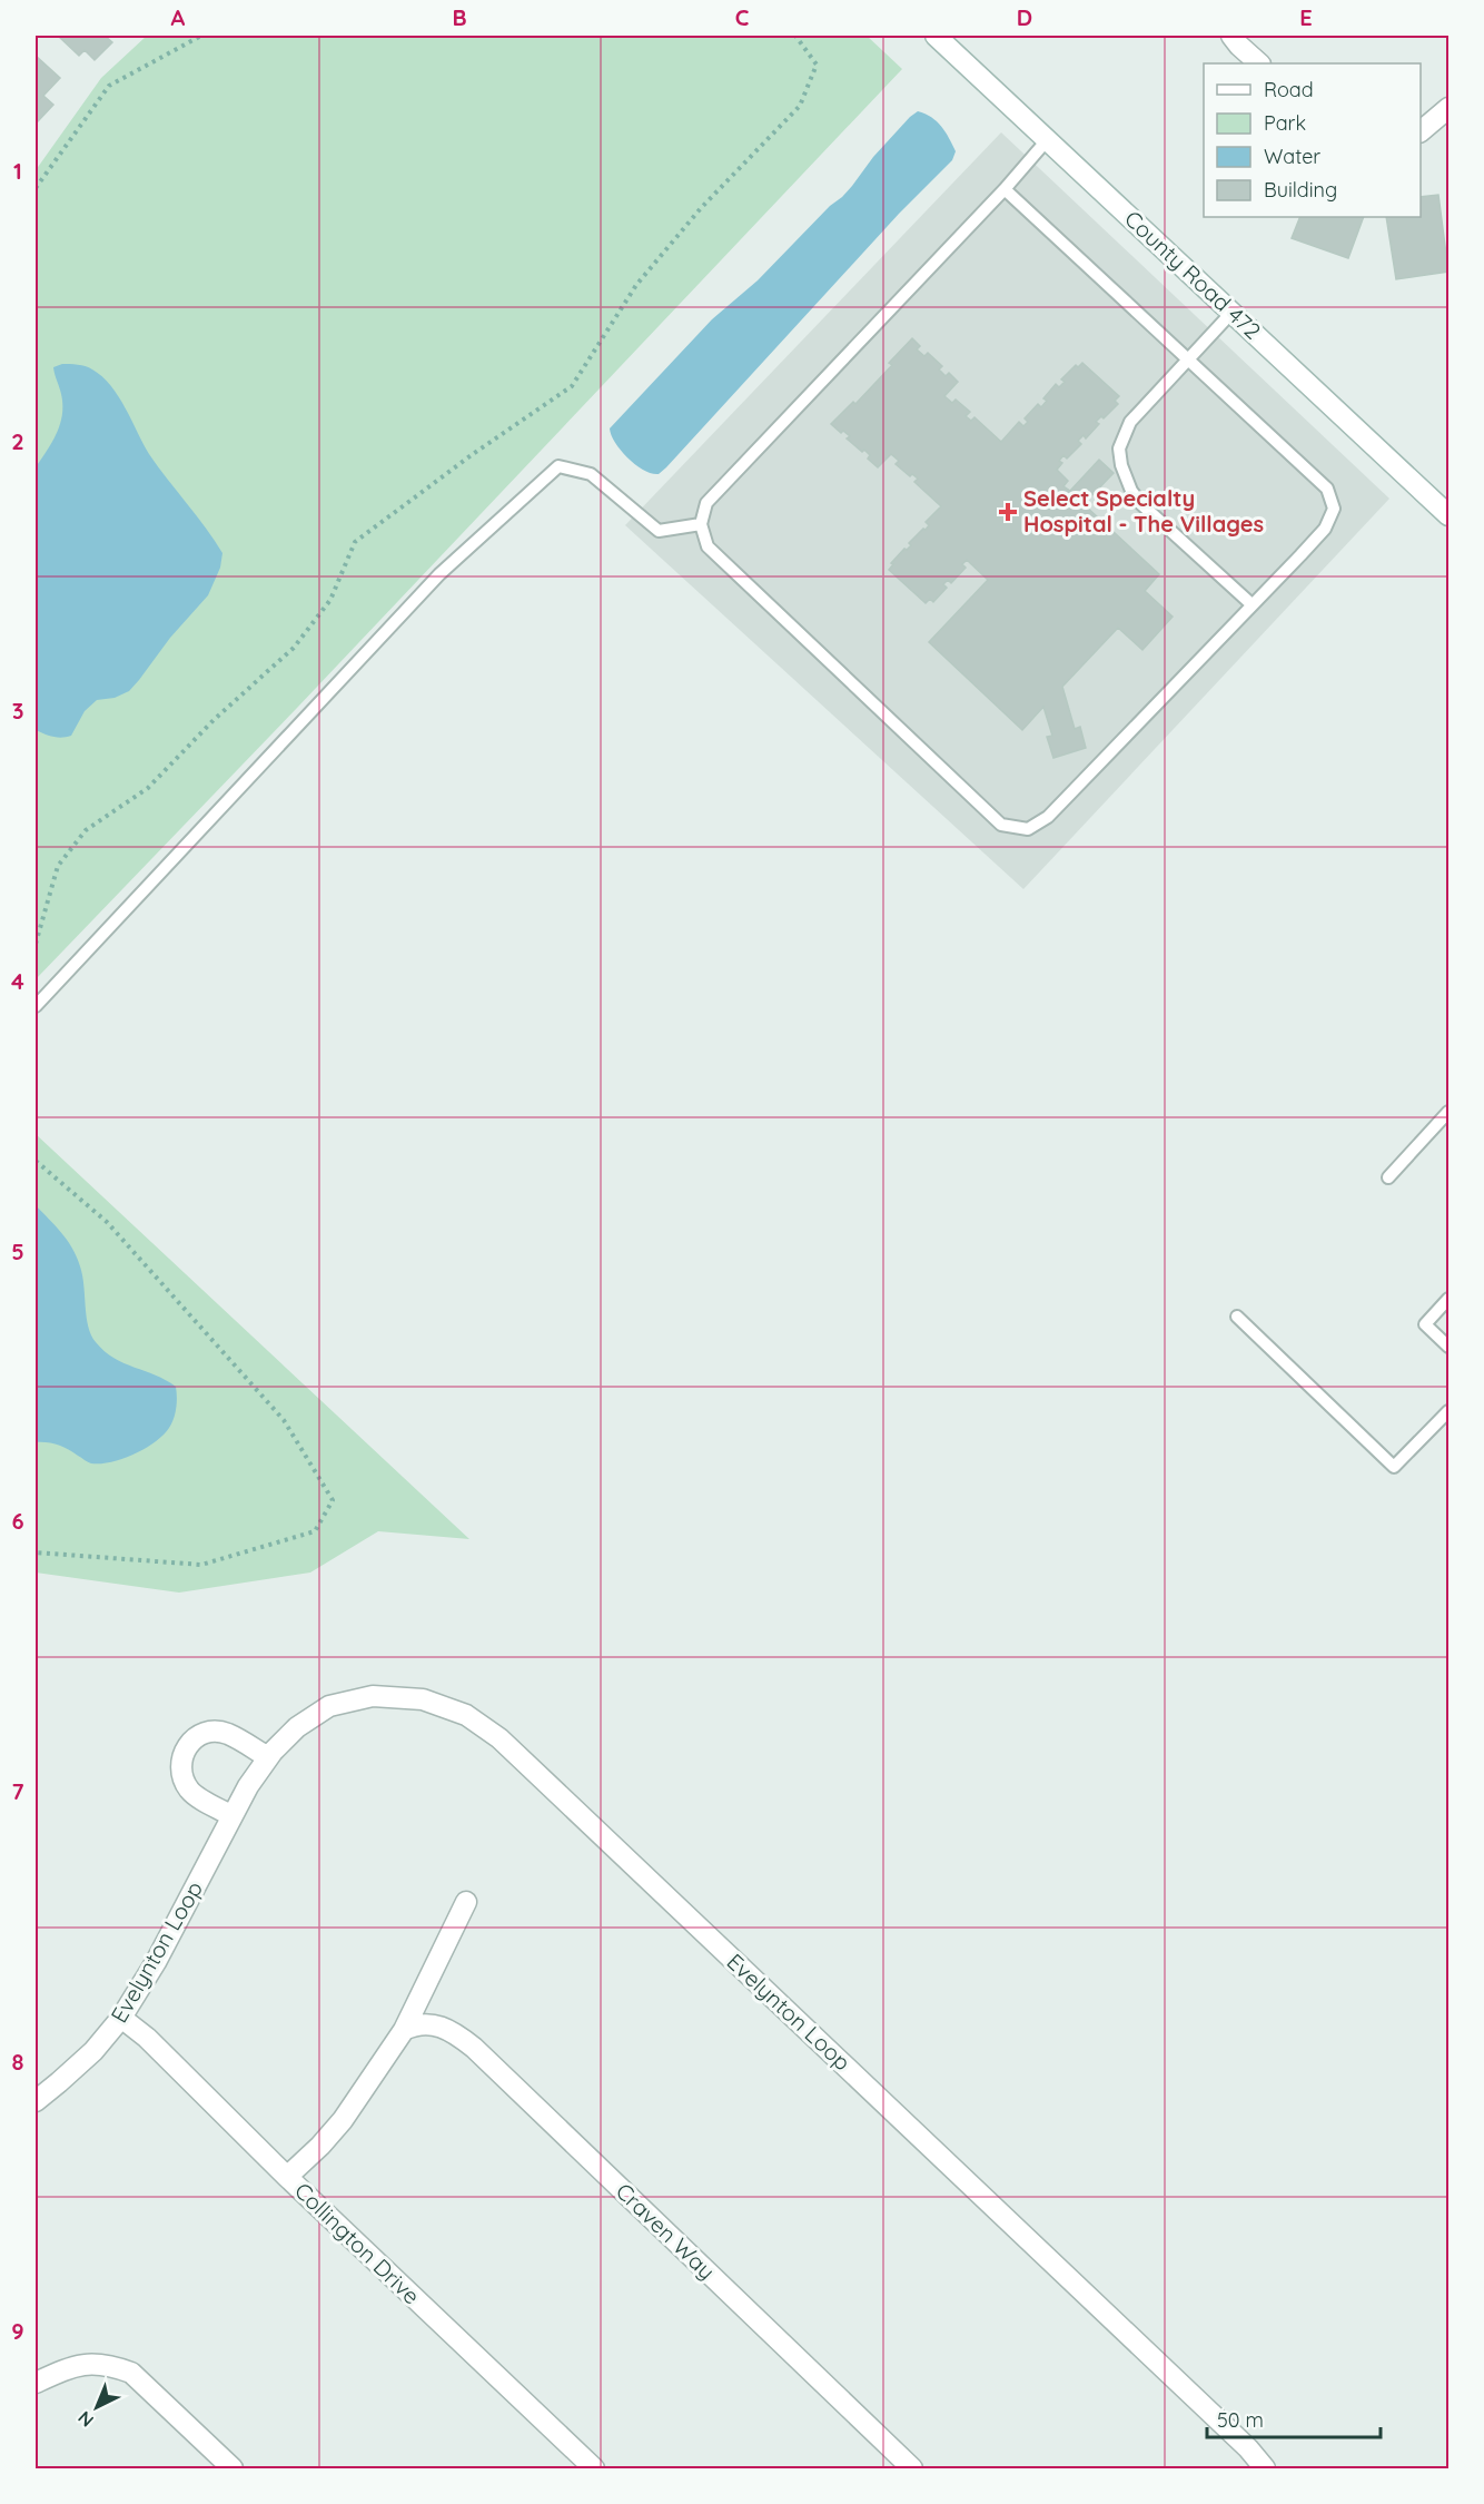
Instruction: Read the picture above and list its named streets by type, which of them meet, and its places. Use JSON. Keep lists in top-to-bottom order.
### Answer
{
  "streets": {
    "street": [
      "County Road 472",
      "Evelynton Loop",
      "Craven Way",
      "Collington Drive"
    ]
  },
  "crossings": [
    ["Evelynton Loop", "Collington Drive"]
  ],
  "places": {
    "health": ["Select Specialty Hospital - The Villages"]
  },
  "legend": [
    "Road",
    "Park",
    "Water",
    "Building"
  ],
  "scale_bar": "50 m",
  "north": "bottom left",
  "grid": {
    "columns": [
      "A",
      "B",
      "C",
      "D",
      "E"
    ],
    "rows": [
      "1",
      "2",
      "3",
      "4",
      "5",
      "6",
      "7",
      "8",
      "9"
    ]
  }
}
